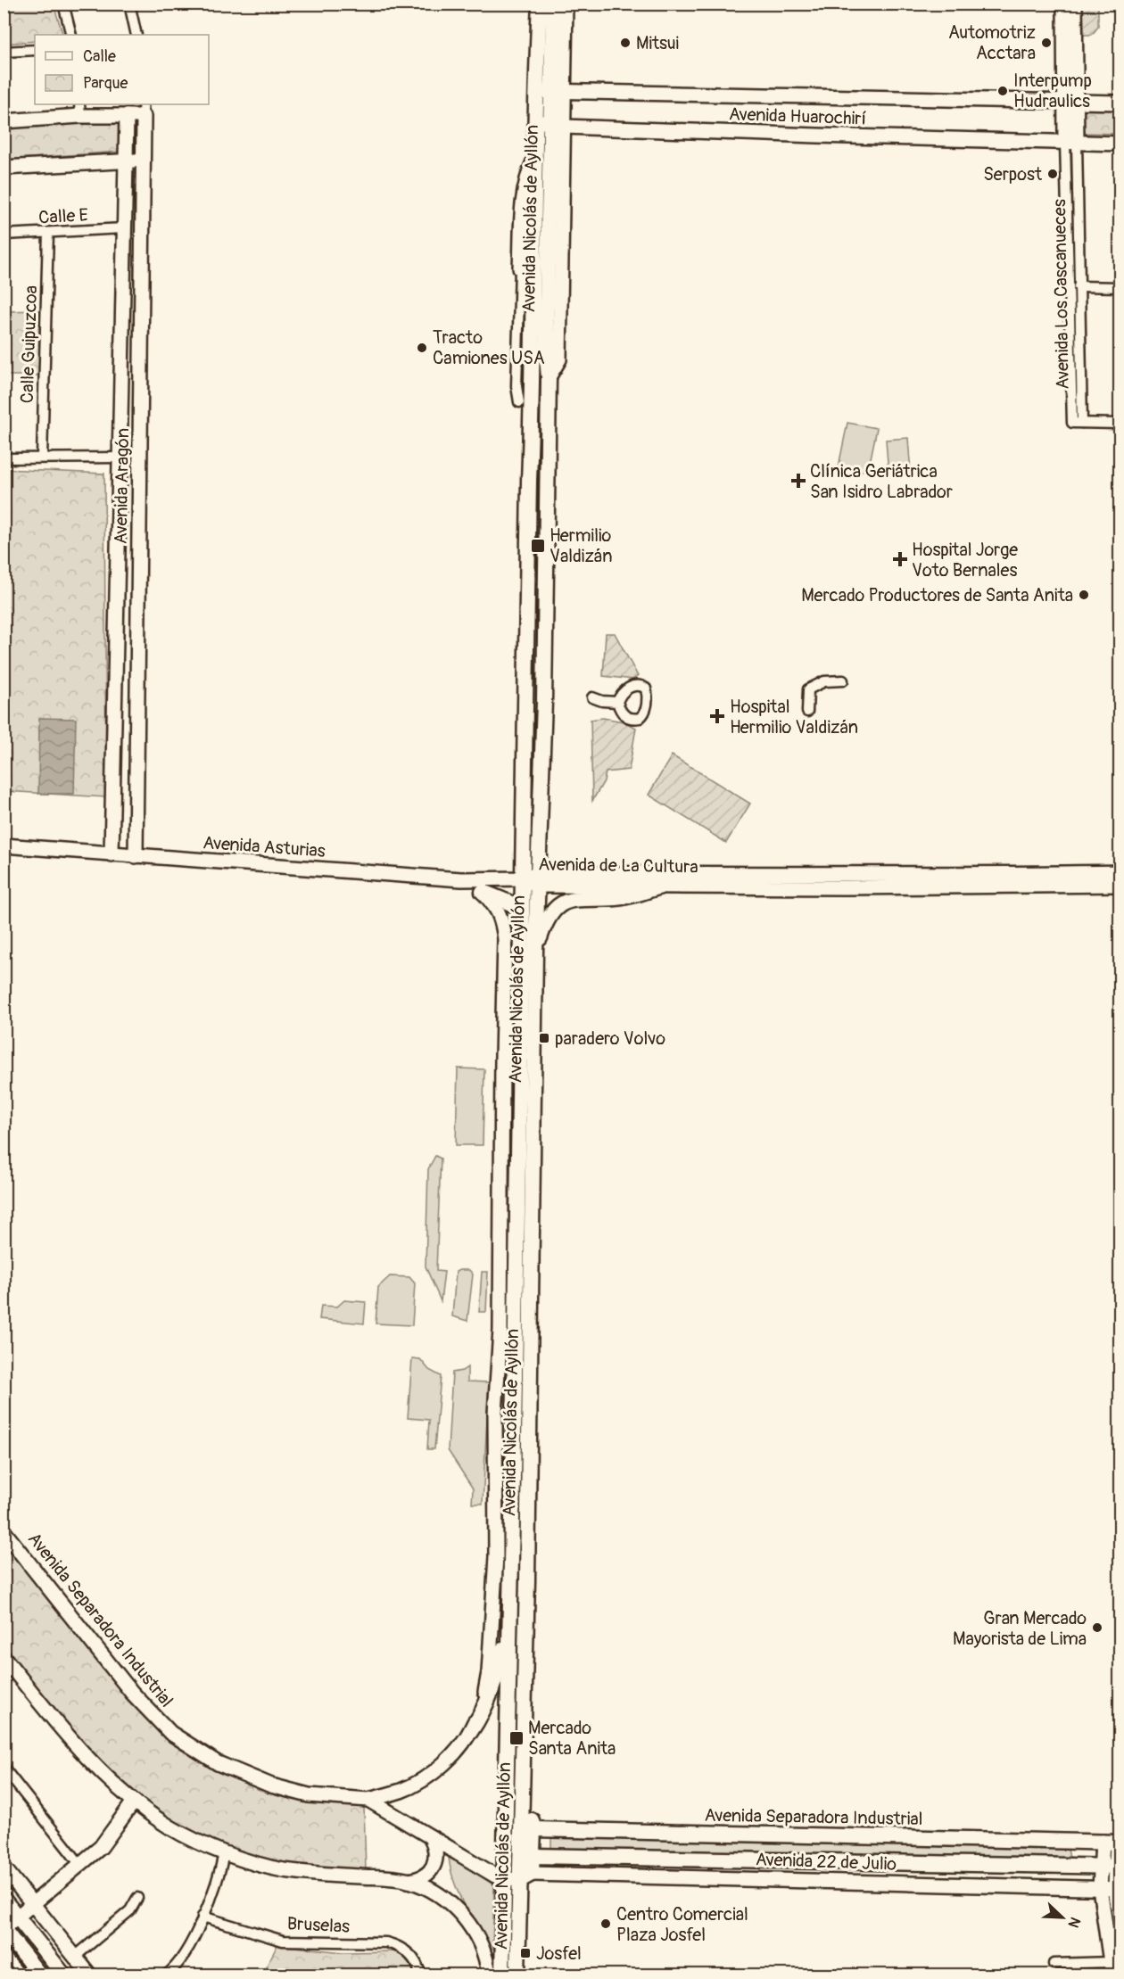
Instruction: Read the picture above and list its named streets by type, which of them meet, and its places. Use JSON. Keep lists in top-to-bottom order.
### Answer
{
  "streets": {
    "main road": ["Avenida Nicolás de Ayllón", "Avenida Separadora Industrial"],
    "street": [
      "Avenida Huarochirí",
      "Calle E",
      "Avenida Los Cascanueces",
      "Calle Guipuzcoa",
      "Avenida Aragón",
      "Avenida Asturias",
      "Avenida de La Cultura",
      "Avenida 22 de Julio",
      "Bruselas"
    ]
  },
  "crossings": [
    ["Avenida Huarochirí", "Avenida Nicolás de Ayllón"],
    ["Avenida Huarochirí", "Avenida Los Cascanueces"],
    ["Calle E", "Calle Guipuzcoa"],
    ["Calle E", "Avenida Aragón"],
    ["Avenida Nicolás de Ayllón", "Avenida Asturias"],
    ["Avenida Nicolás de Ayllón", "Avenida de La Cultura"],
    ["Avenida Nicolás de Ayllón", "Avenida Separadora Industrial"],
    ["Avenida Nicolás de Ayllón", "Avenida 22 de Julio"],
    ["Avenida Aragón", "Avenida Asturias"],
    ["Avenida Asturias", "Avenida de La Cultura"],
    ["Avenida Separadora Industrial", "Avenida 22 de Julio"]
  ],
  "places": {
    "other": [
      "Mitsui",
      "Automotriz Acctara",
      "Interpump Hudraulics",
      "Serpost",
      "Tracto Camiones USA",
      "Mercado Productores de Santa Anita",
      "Gran Mercado Mayorista de Lima",
      "Centro Comercial Plaza Josfel"
    ],
    "health": ["Clínica Geriátrica San Isidro Labrador", "Hospital Jorge Voto Bernales", "Hospital Hermilio Valdizán"],
    "transit": [
      "Hermilio Valdizán",
      "paradero Volvo",
      "Mercado Santa Anita",
      "Josfel"
    ]
  },
  "legend": ["Calle", "Parque"],
  "north": "bottom right"
}
